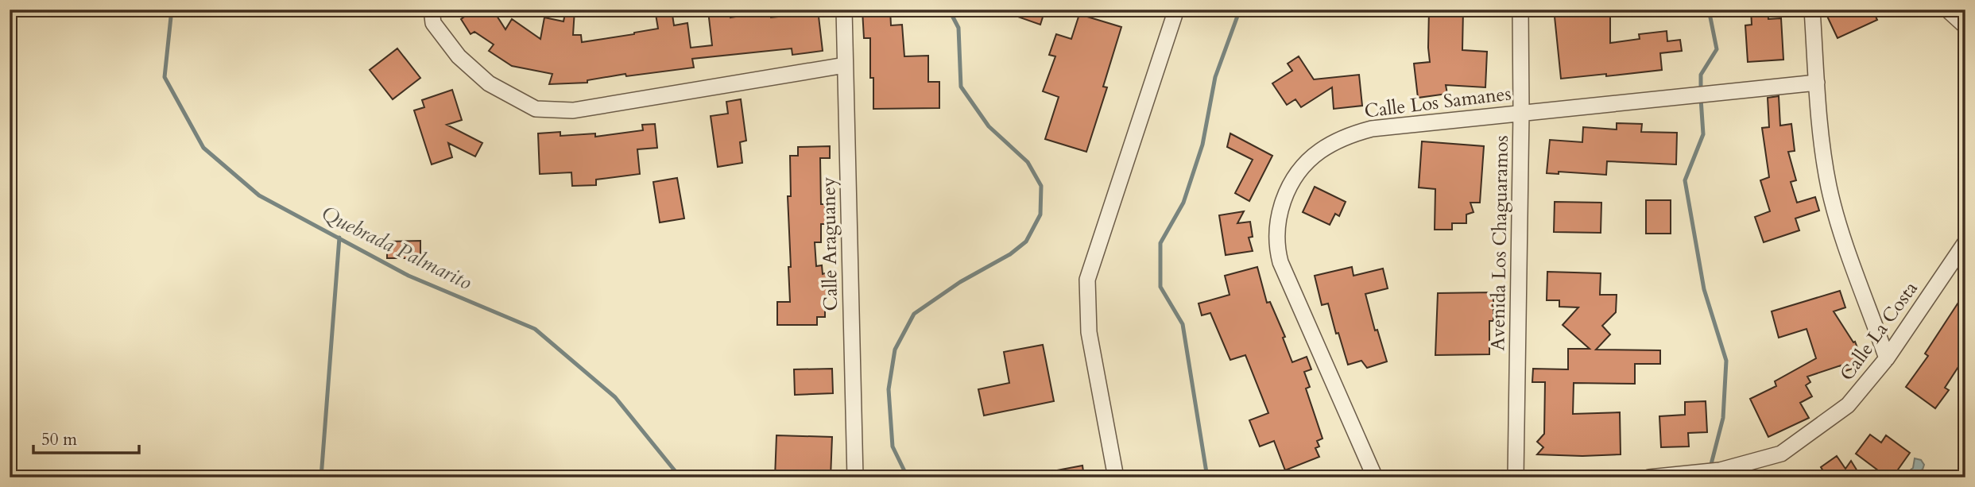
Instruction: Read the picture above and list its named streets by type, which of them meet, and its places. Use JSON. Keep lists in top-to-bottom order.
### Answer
{
  "streets": {
    "street": [
      "Calle Los Samanes",
      "Avenida Los Chaguaramos",
      "Calle Araguaney",
      "Calle La Costa"
    ]
  },
  "crossings": [
    ["Calle Los Samanes", "Avenida Los Chaguaramos"]
  ],
  "water": ["Quebrada Palmarito"],
  "scale_bar": "50 m"
}
